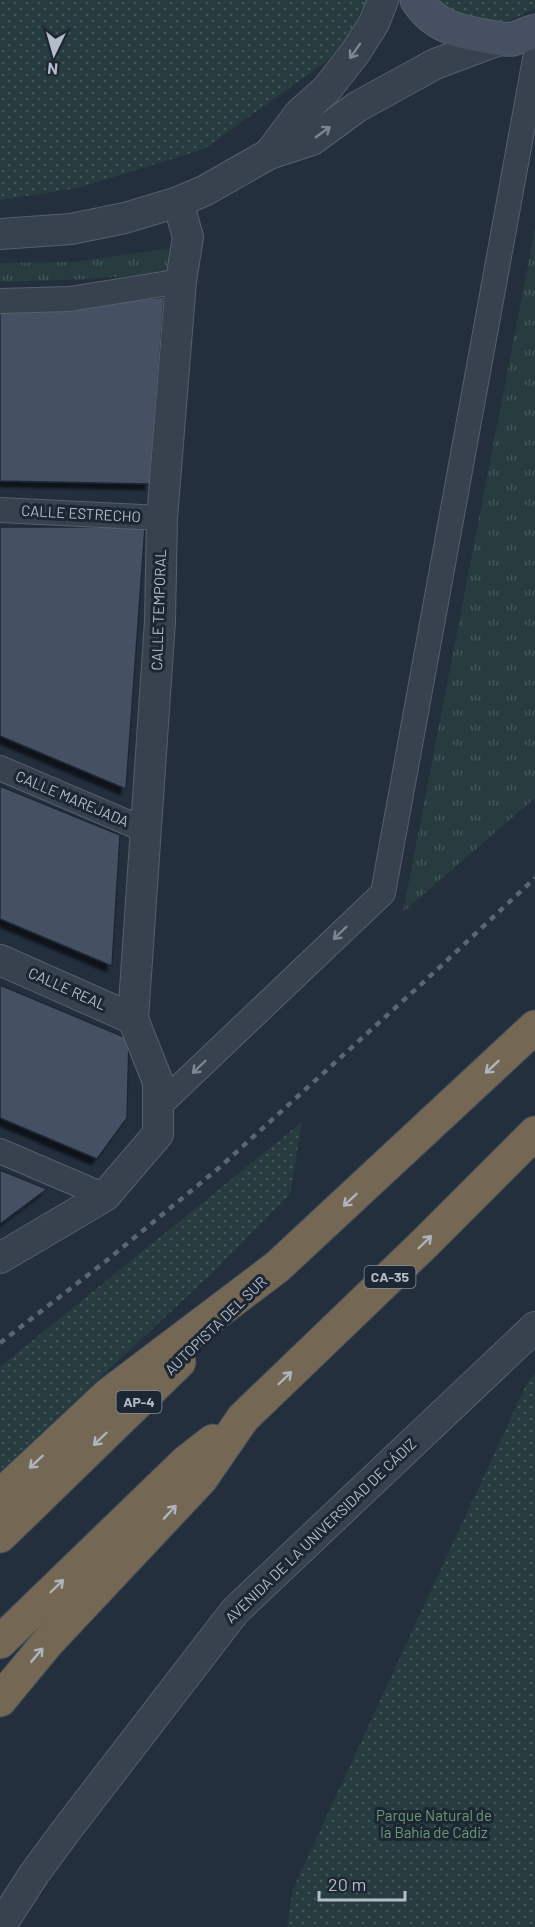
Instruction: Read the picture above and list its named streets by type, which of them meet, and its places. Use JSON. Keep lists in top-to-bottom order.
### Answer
{
  "streets": {
    "highway": ["CA-35", "AUTOPISTA DEL SUR", "AP-4"],
    "street": [
      "CALLE ESTRECHO",
      "CALLE TEMPORAL",
      "CALLE MAREJADA",
      "CALLE REAL",
      "AVENIDA DE LA UNIVERSIDAD DE CÁDIZ"
    ]
  },
  "crossings": [
    ["CALLE ESTRECHO", "CALLE TEMPORAL"],
    ["CALLE TEMPORAL", "CALLE MAREJADA"],
    ["CALLE TEMPORAL", "CALLE REAL"]
  ],
  "parks": ["Parque Natural de la Bahía de Cádiz"],
  "scale_bar": "20 m",
  "north": "bottom"
}
